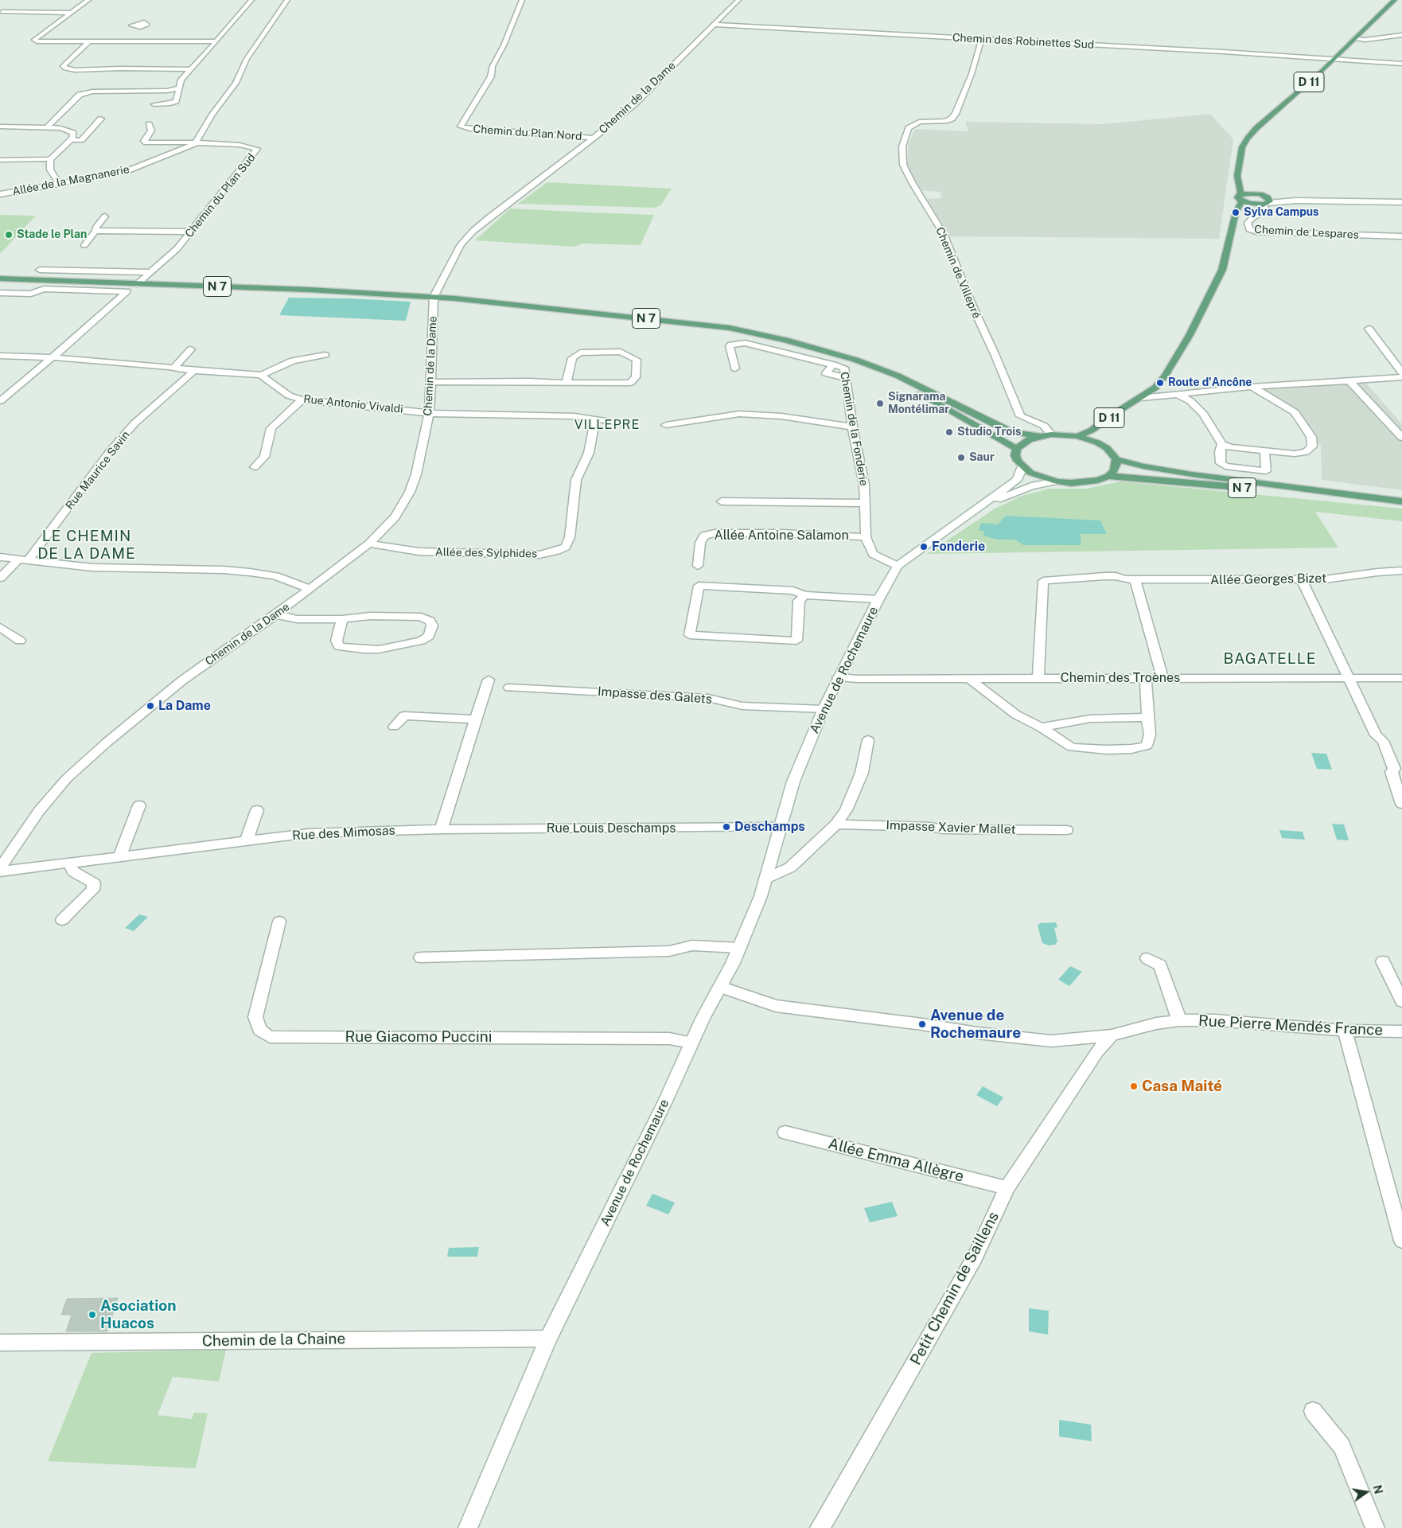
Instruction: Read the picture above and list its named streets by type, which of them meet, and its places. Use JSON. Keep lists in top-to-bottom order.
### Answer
{
  "streets": {
    "main road": ["D 11", "N 7"],
    "street": [
      "Chemin des Robinettes Sud",
      "Chemin de la Dame",
      "Chemin du Plan Nord",
      "Allée de la Magnanerie",
      "Chemin du Plan Sud",
      "Chemin de Lespares",
      "Chemin de Villepré",
      "Rue Antonio Vivaldi",
      "Chemin de la Fonderie",
      "Rue Maurice Savin",
      "Allée Antoine Salamon",
      "Allée des Sylphides",
      "Allée Georges Bizet",
      "Avenue de Rochemaure",
      "Chemin des Troènes",
      "Impasse des Galets",
      "Impasse Xavier Mallet",
      "Rue Louis Deschamps",
      "Rue des Mimosas",
      "Rue Pierre Mendés France",
      "Rue Giacomo Puccini",
      "Allée Emma Allègre",
      "Petit Chemin de Saillens",
      "Chemin de la Chaine"
    ]
  },
  "crossings": [
    ["Chemin des Robinettes Sud", "D 11"],
    ["Chemin des Robinettes Sud", "Chemin de la Dame"],
    ["Chemin des Robinettes Sud", "Chemin de Villepré"],
    ["Chemin de la Dame", "Chemin du Plan Nord"],
    ["Chemin de la Dame", "N 7"],
    ["Chemin de la Dame", "Rue Antonio Vivaldi"],
    ["Chemin de la Dame", "Allée des Sylphides"],
    ["Chemin de la Dame", "Rue des Mimosas"],
    ["Allée de la Magnanerie", "Chemin du Plan Sud"],
    ["Chemin du Plan Sud", "N 7"],
    ["Chemin de la Fonderie", "Allée Antoine Salamon"],
    ["Chemin de la Fonderie", "Avenue de Rochemaure"],
    ["Allée Georges Bizet", "Chemin des Troènes"],
    ["Avenue de Rochemaure", "Chemin des Troènes"],
    ["Avenue de Rochemaure", "Impasse des Galets"],
    ["Avenue de Rochemaure", "Rue Louis Deschamps"],
    ["Avenue de Rochemaure", "Rue Pierre Mendés France"],
    ["Avenue de Rochemaure", "Rue Giacomo Puccini"],
    ["Avenue de Rochemaure", "Chemin de la Chaine"],
    ["Rue Louis Deschamps", "Rue des Mimosas"],
    ["Rue Pierre Mendés France", "Petit Chemin de Saillens"],
    ["Allée Emma Allègre", "Petit Chemin de Saillens"]
  ],
  "districts": ["VILLEPRE", "LE CHEMIN DE LA DAME", "BAGATELLE"],
  "places": [
    "Sylva Campus",
    "Stade le Plan",
    "Route d'Ancône",
    "Signarama Montélimar",
    "Studio Trois",
    "Saur",
    "Fonderie",
    "La Dame",
    "Deschamps",
    "Avenue de Rochemaure",
    "Casa Maité",
    "Asociation Huacos"
  ],
  "north": "right"
}
